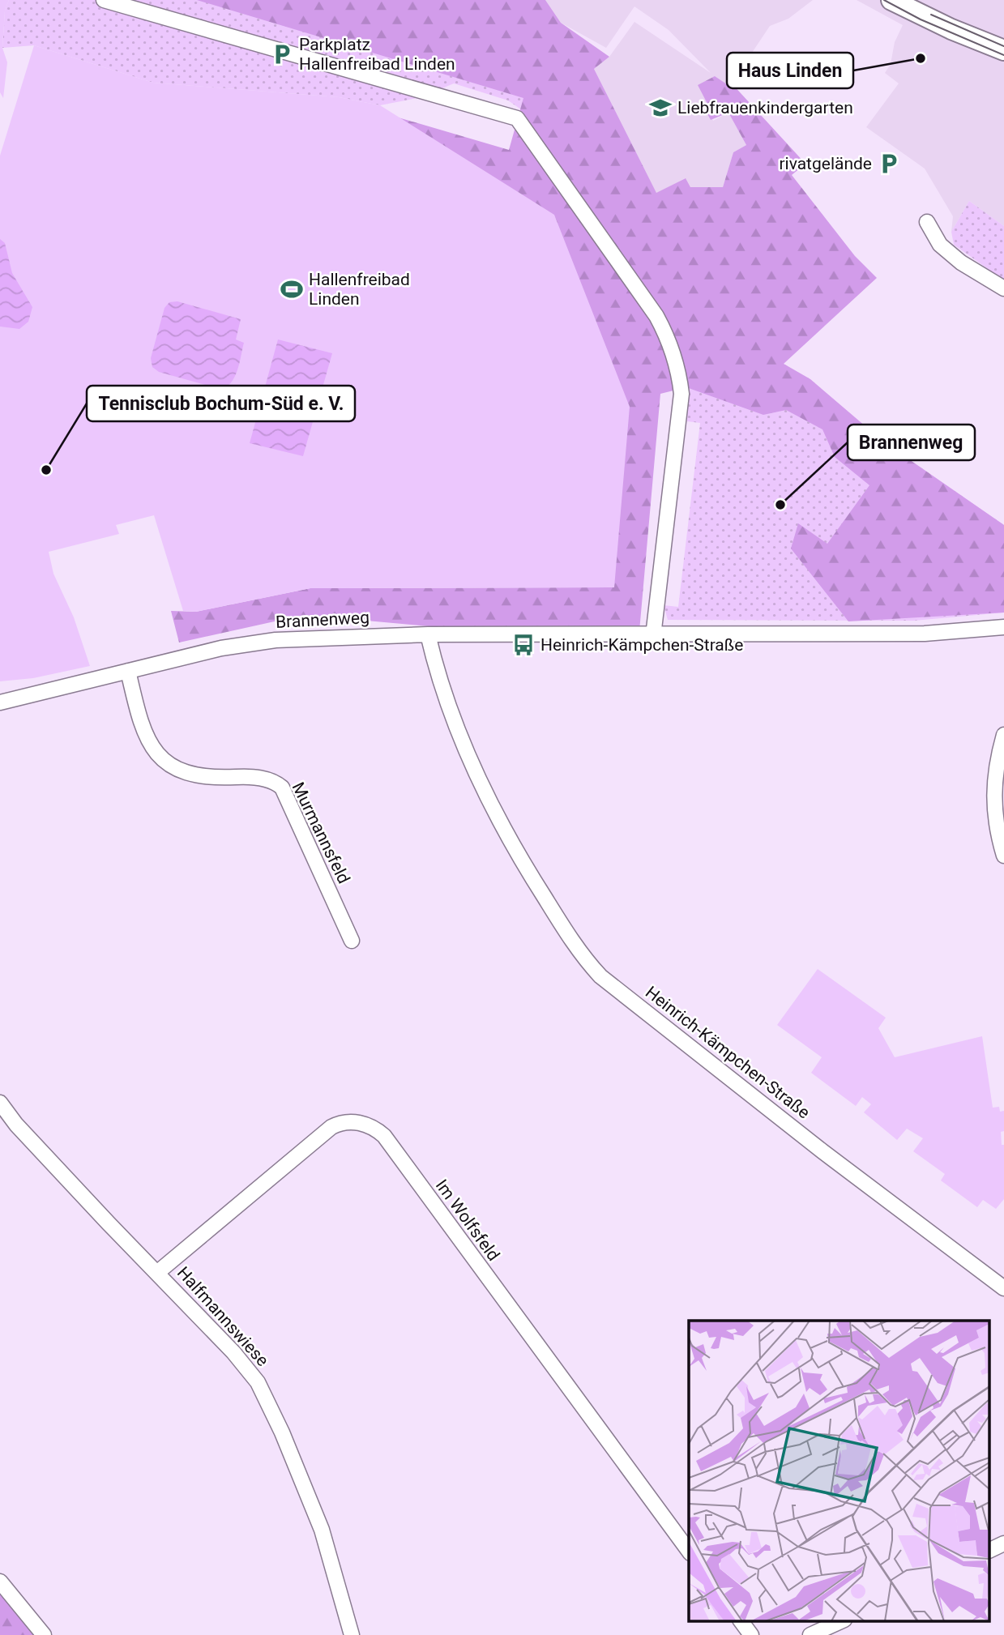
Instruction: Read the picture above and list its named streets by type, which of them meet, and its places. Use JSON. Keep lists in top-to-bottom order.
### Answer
{
  "streets": {
    "street": [
      "Brannenweg",
      "Murmannsfeld",
      "Heinrich-Kämpchen-Straße",
      "Im Wolfsfeld",
      "Halfmannswiese"
    ]
  },
  "crossings": [
    ["Brannenweg", "Murmannsfeld"],
    ["Brannenweg", "Heinrich-Kämpchen-Straße"],
    ["Im Wolfsfeld", "Halfmannswiese"]
  ],
  "places": {
    "parking": ["Parkplatz Hallenfreibad Linden", "rivatgelände"],
    "other": ["Haus Linden", "Tennisclub Bochum-Süd e. V.", "Brannenweg"],
    "school or university": ["Liebfrauenkindergarten"],
    "sports": ["Hallenfreibad Linden"],
    "bus stop": ["Heinrich-Kämpchen-Straße"]
  }
}
